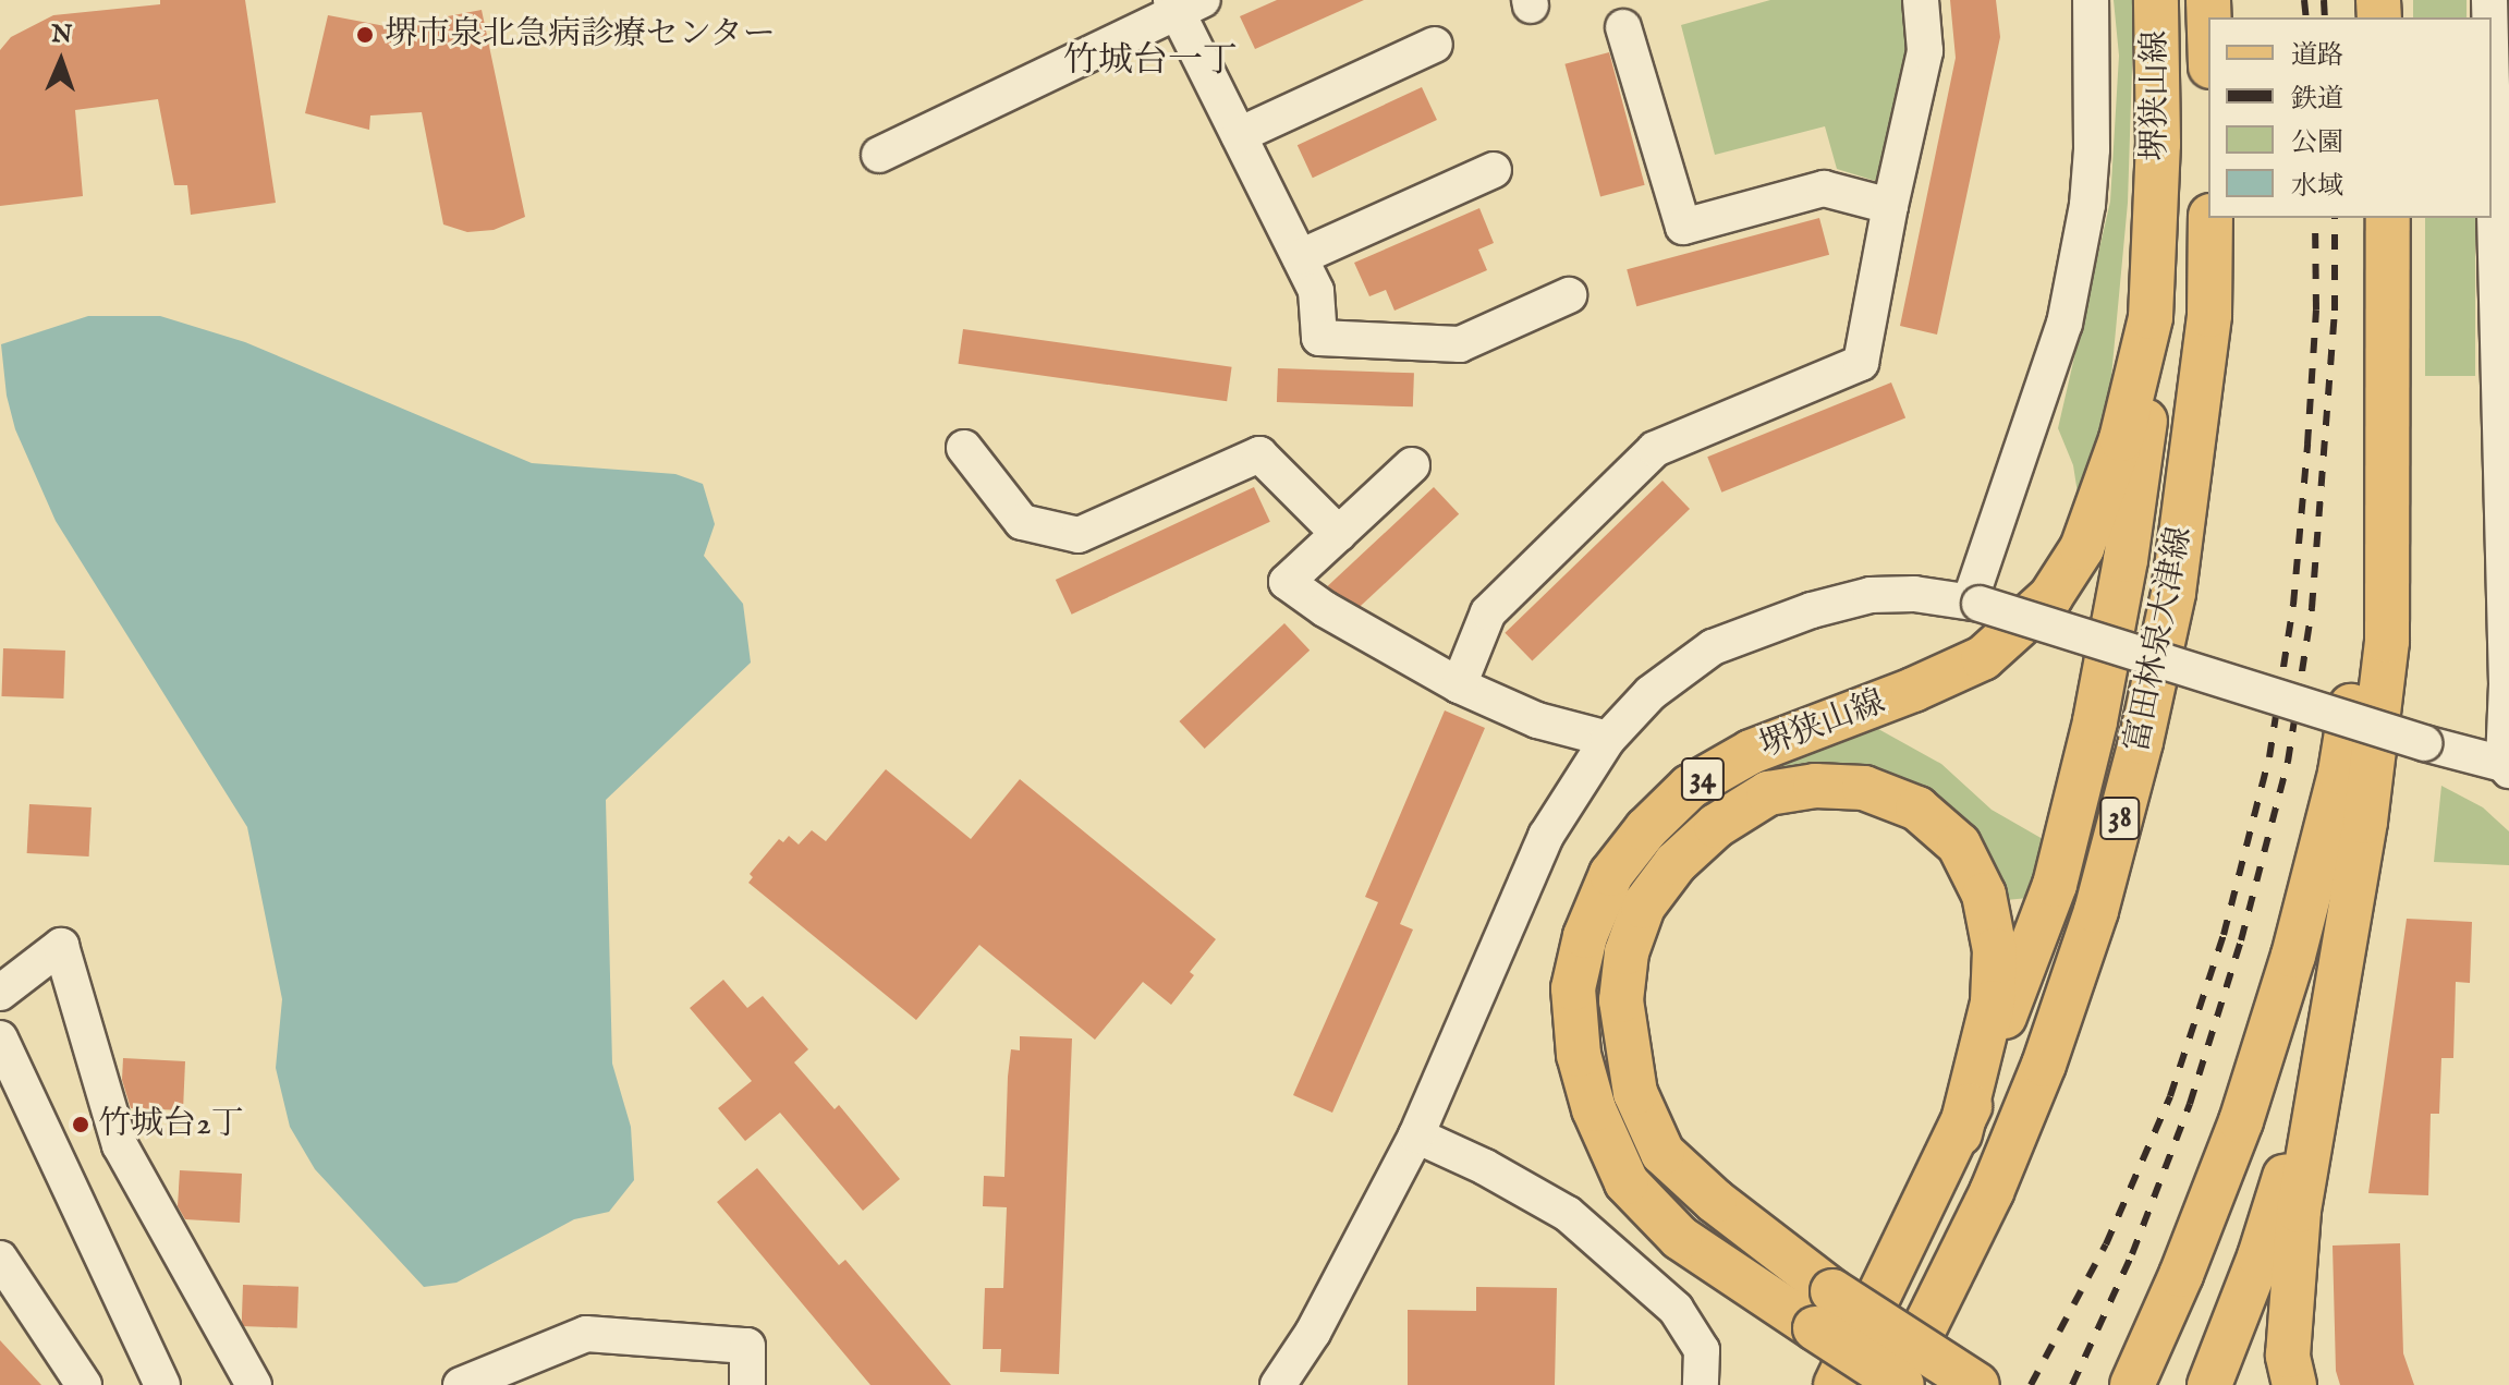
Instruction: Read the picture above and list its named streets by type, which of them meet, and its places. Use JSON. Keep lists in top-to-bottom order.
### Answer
{
  "streets": {
    "main road": [
      "堺狭山線",
      "富田林泉大津線",
      "34",
      "38"
    ]
  },
  "crossings": [
    ["堺狭山線", "富田林泉大津線"],
    ["堺狭山線", "38"]
  ],
  "districts": ["竹城台一丁"],
  "places": ["堺市泉北急病診療センター", "竹城台2丁"],
  "legend": [
    "道路",
    "鉄道",
    "公園",
    "水域"
  ],
  "north": "top"
}
